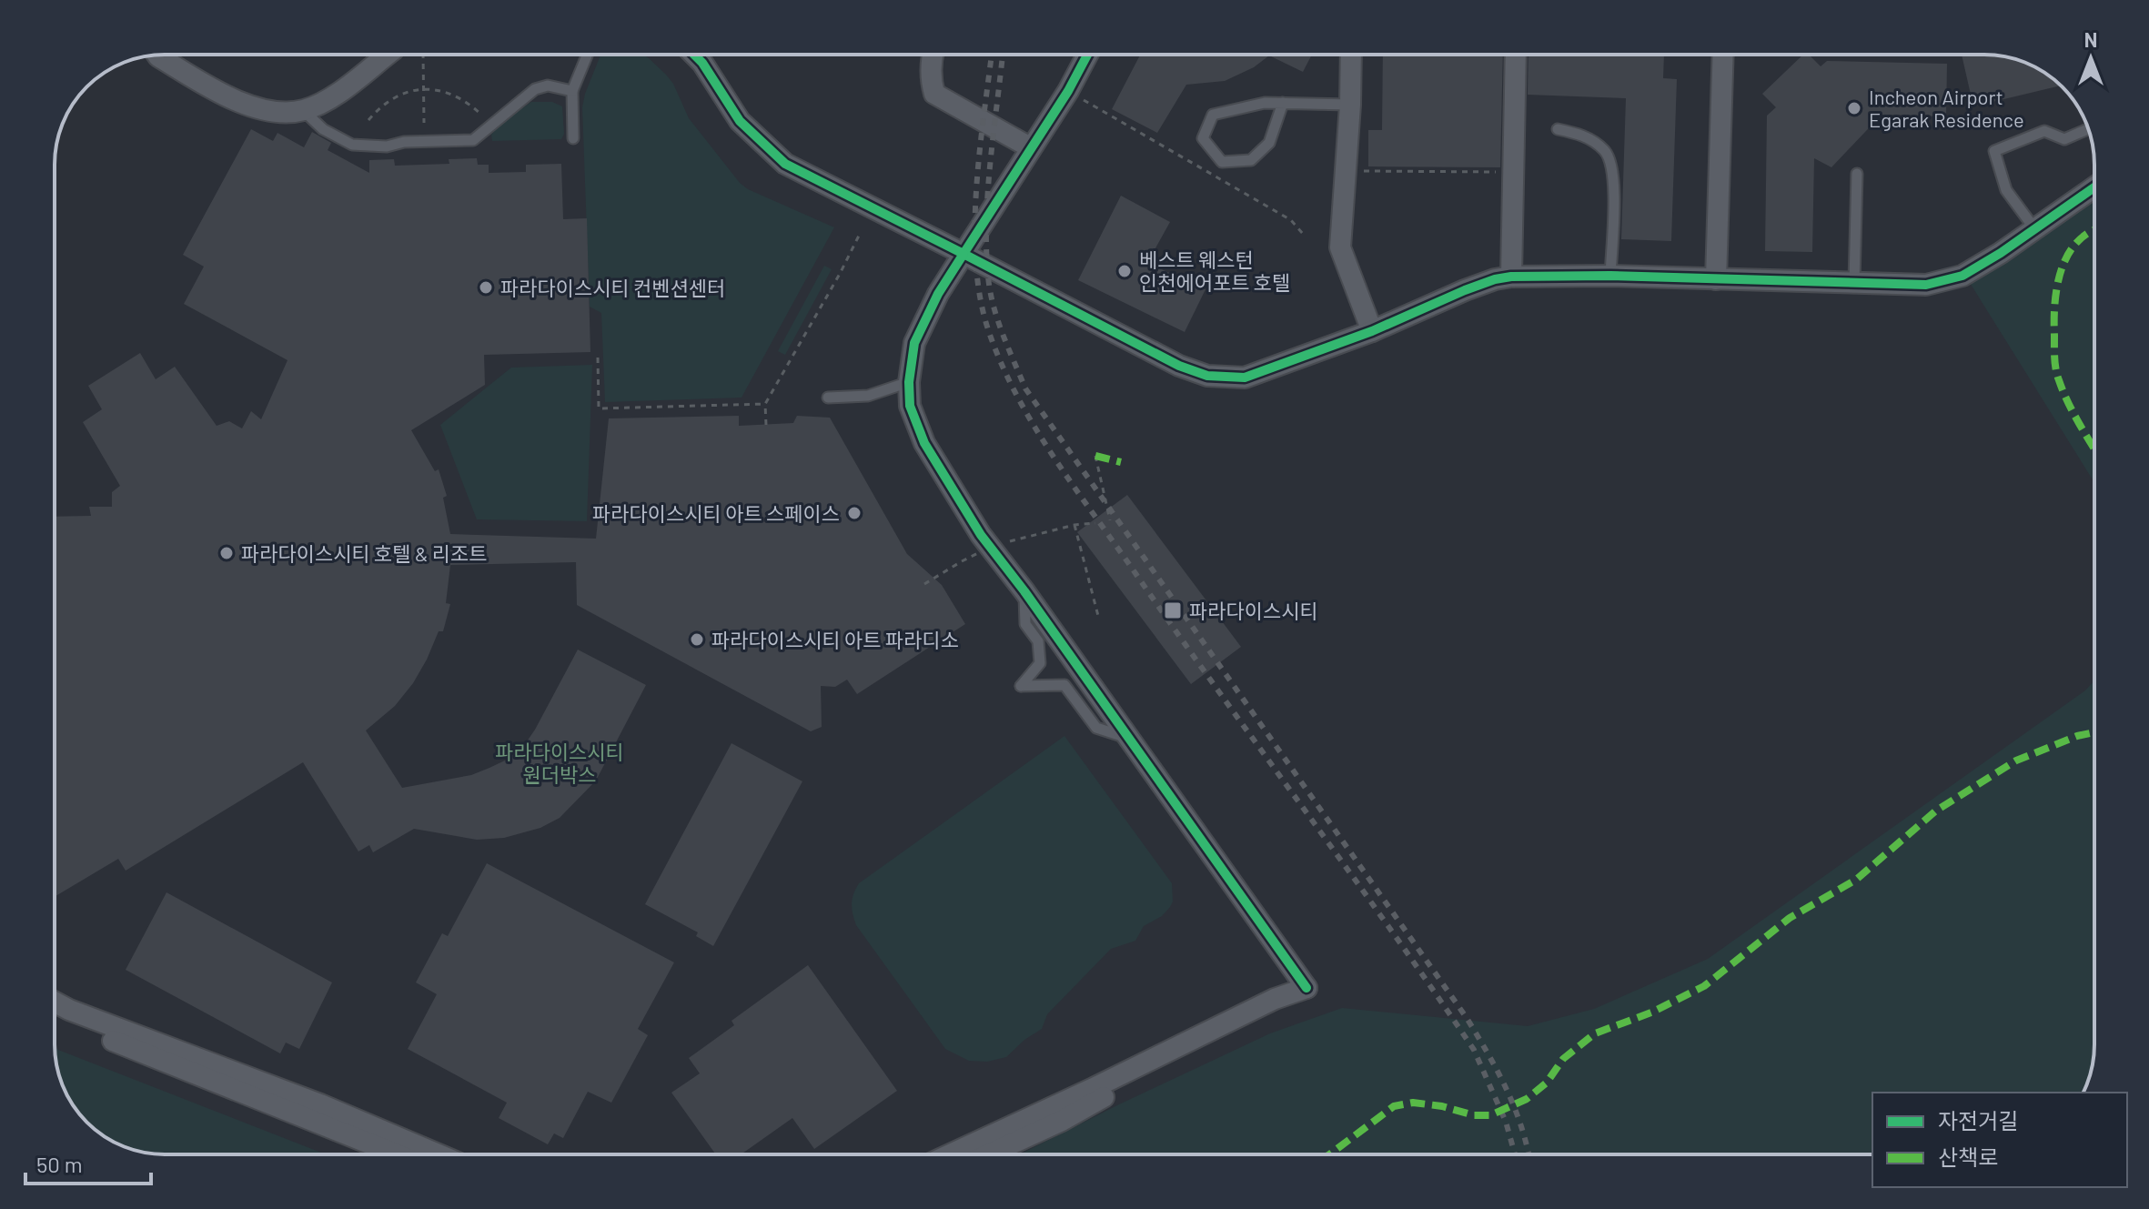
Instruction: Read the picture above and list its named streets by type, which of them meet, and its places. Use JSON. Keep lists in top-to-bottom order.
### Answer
{
  "parks": ["파라다이스시티 원더박스"],
  "places": {
    "other": [
      "Incheon Airport Egarak Residence",
      "베스트 웨스턴 인천에어포트 호텔",
      "파라다이스시티 컨벤션센터",
      "파라다이스시티 아트 스페이스",
      "파라다이스시티 호텔 & 리조트",
      "파라다이스시티 아트 파라디소"
    ],
    "transit": ["파라다이스시티"]
  },
  "legend": ["자전거길", "산책로"],
  "scale_bar": "50 m",
  "north": "top"
}
